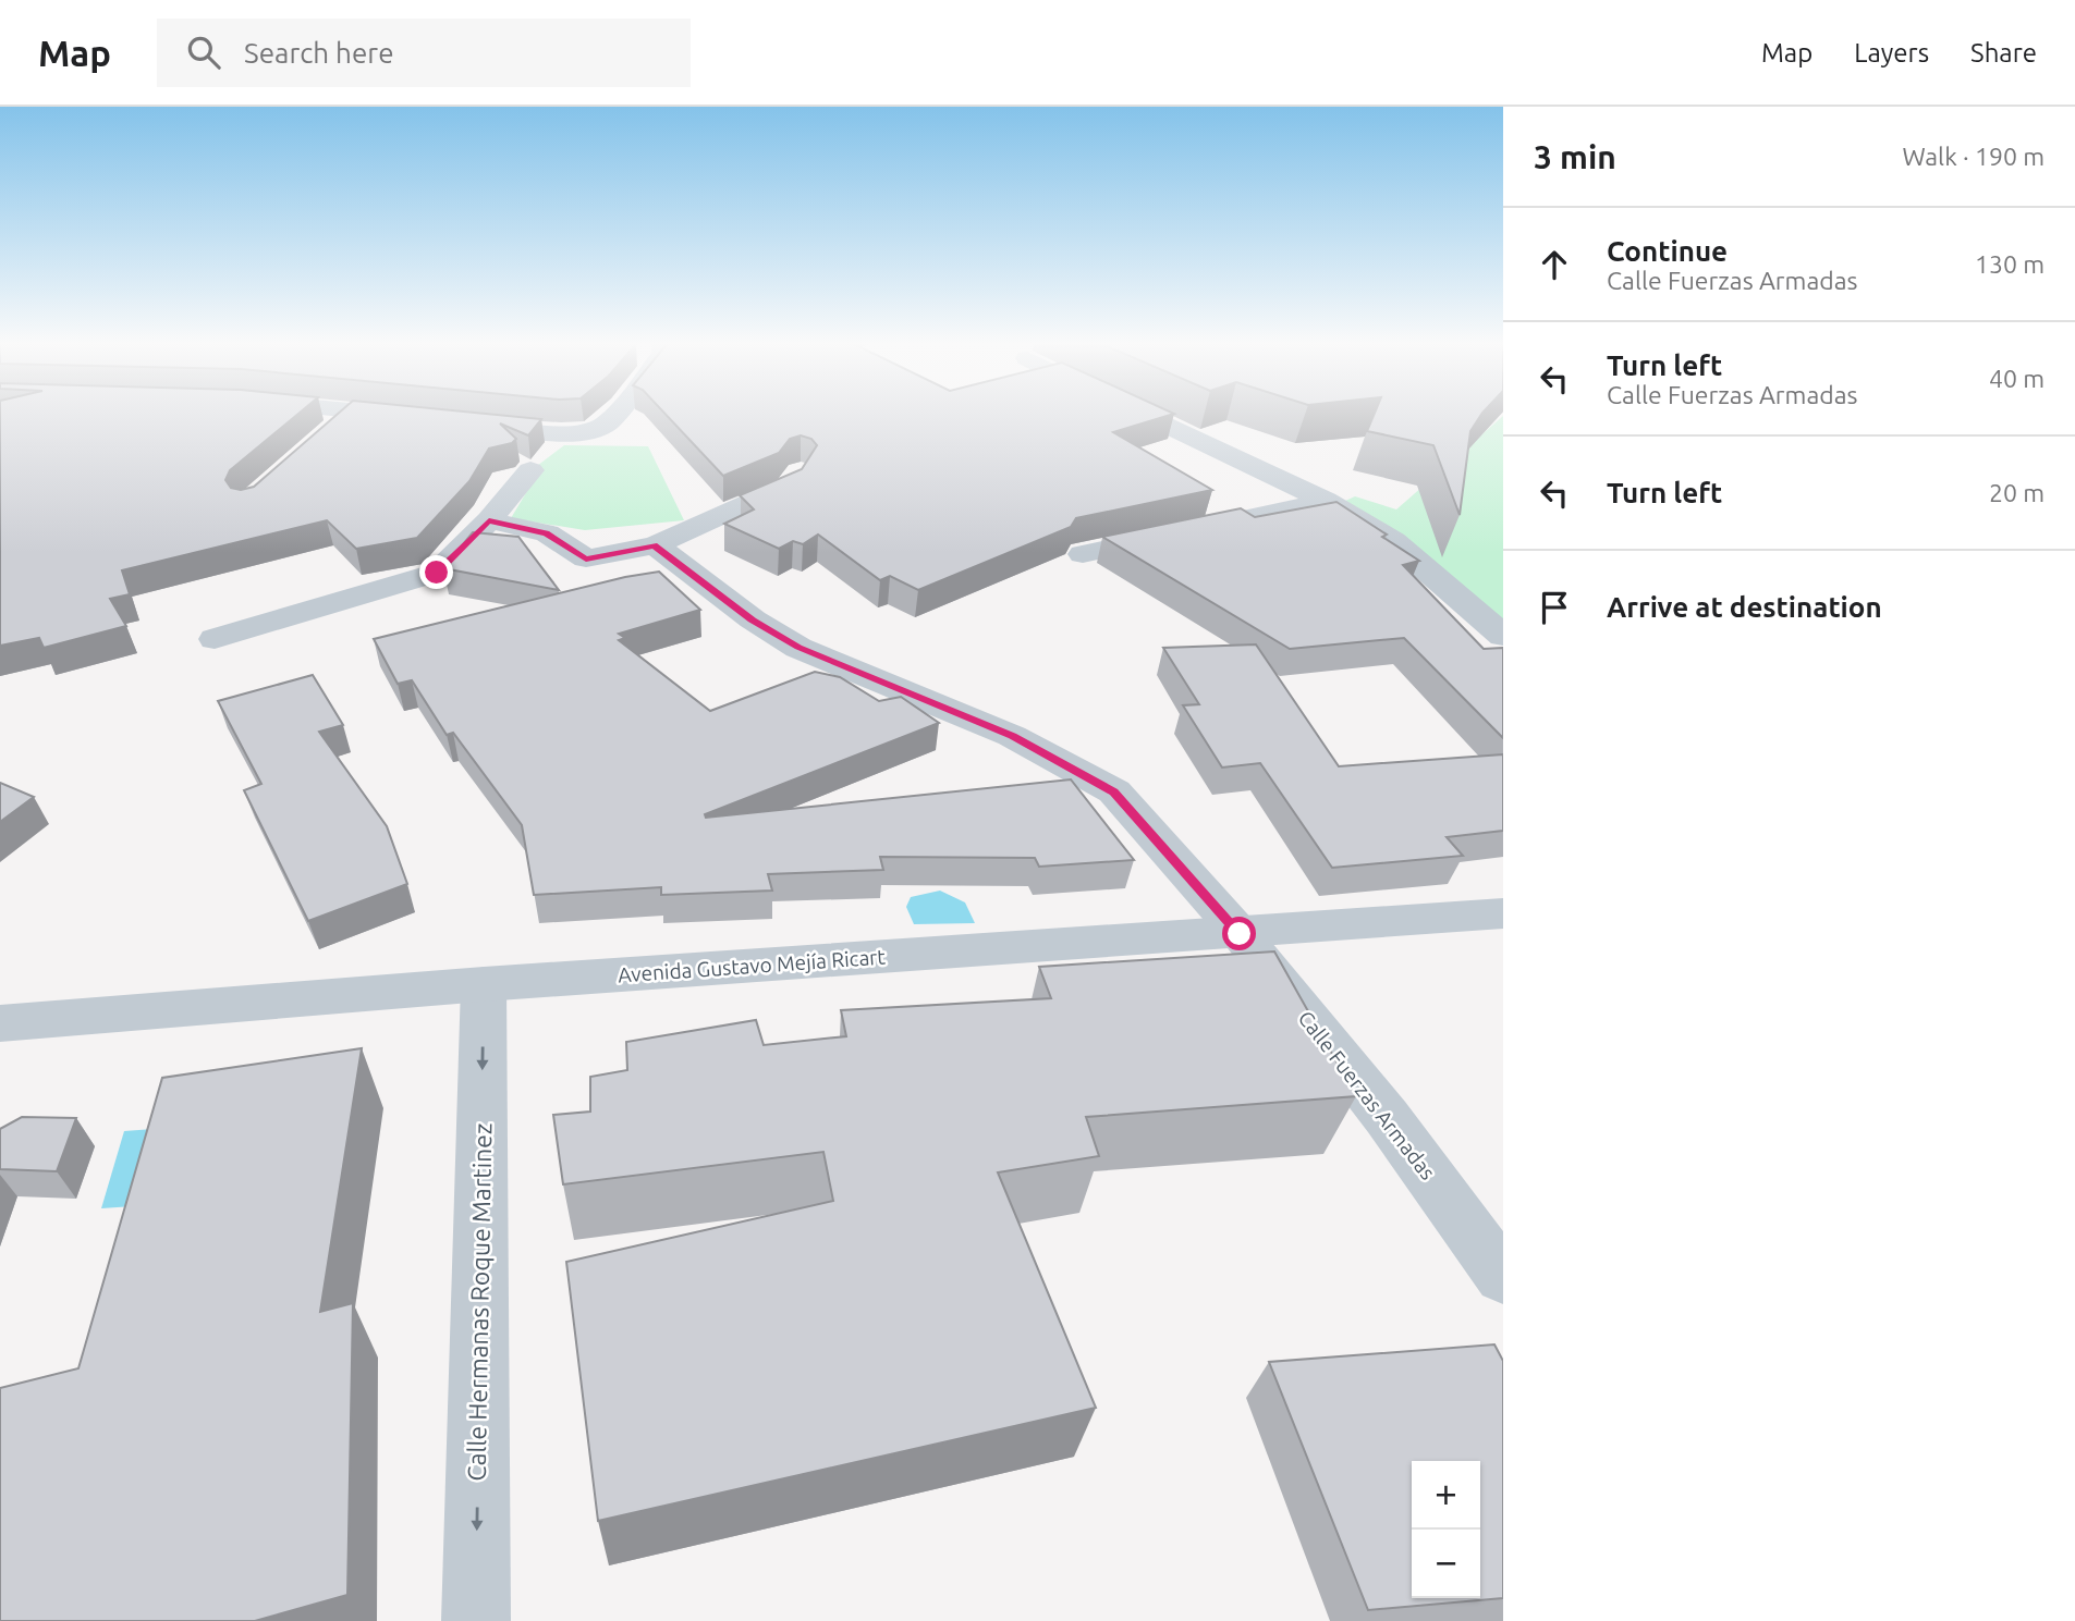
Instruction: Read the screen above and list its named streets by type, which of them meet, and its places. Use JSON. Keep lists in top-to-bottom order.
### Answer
{
  "streets": {
    "street": ["Avenida Gustavo Mejía Ricart", "Calle Fuerzas Armadas", "Calle Hermanas Roque Martinez"]
  },
  "crossings": [
    ["Avenida Gustavo Mejía Ricart", "Calle Fuerzas Armadas"],
    ["Avenida Gustavo Mejía Ricart", "Calle Hermanas Roque Martinez"]
  ],
  "one_way": ["Calle Hermanas Roque Martinez"],
  "page": {
    "header": "Map",
    "search": "Search here",
    "nav": ["Map", "Layers", "Share"],
    "heading": ["3 min", "Walk · 190 m"],
    "list": [
      ["Continue", "Calle Fuerzas Armadas", "130 m"],
      ["Turn left", "Calle Fuerzas Armadas", "40 m"],
      ["Turn left", "20 m"],
      "Arrive at destination"
    ],
    "map_buttons": ["+", "−"]
  }
}
